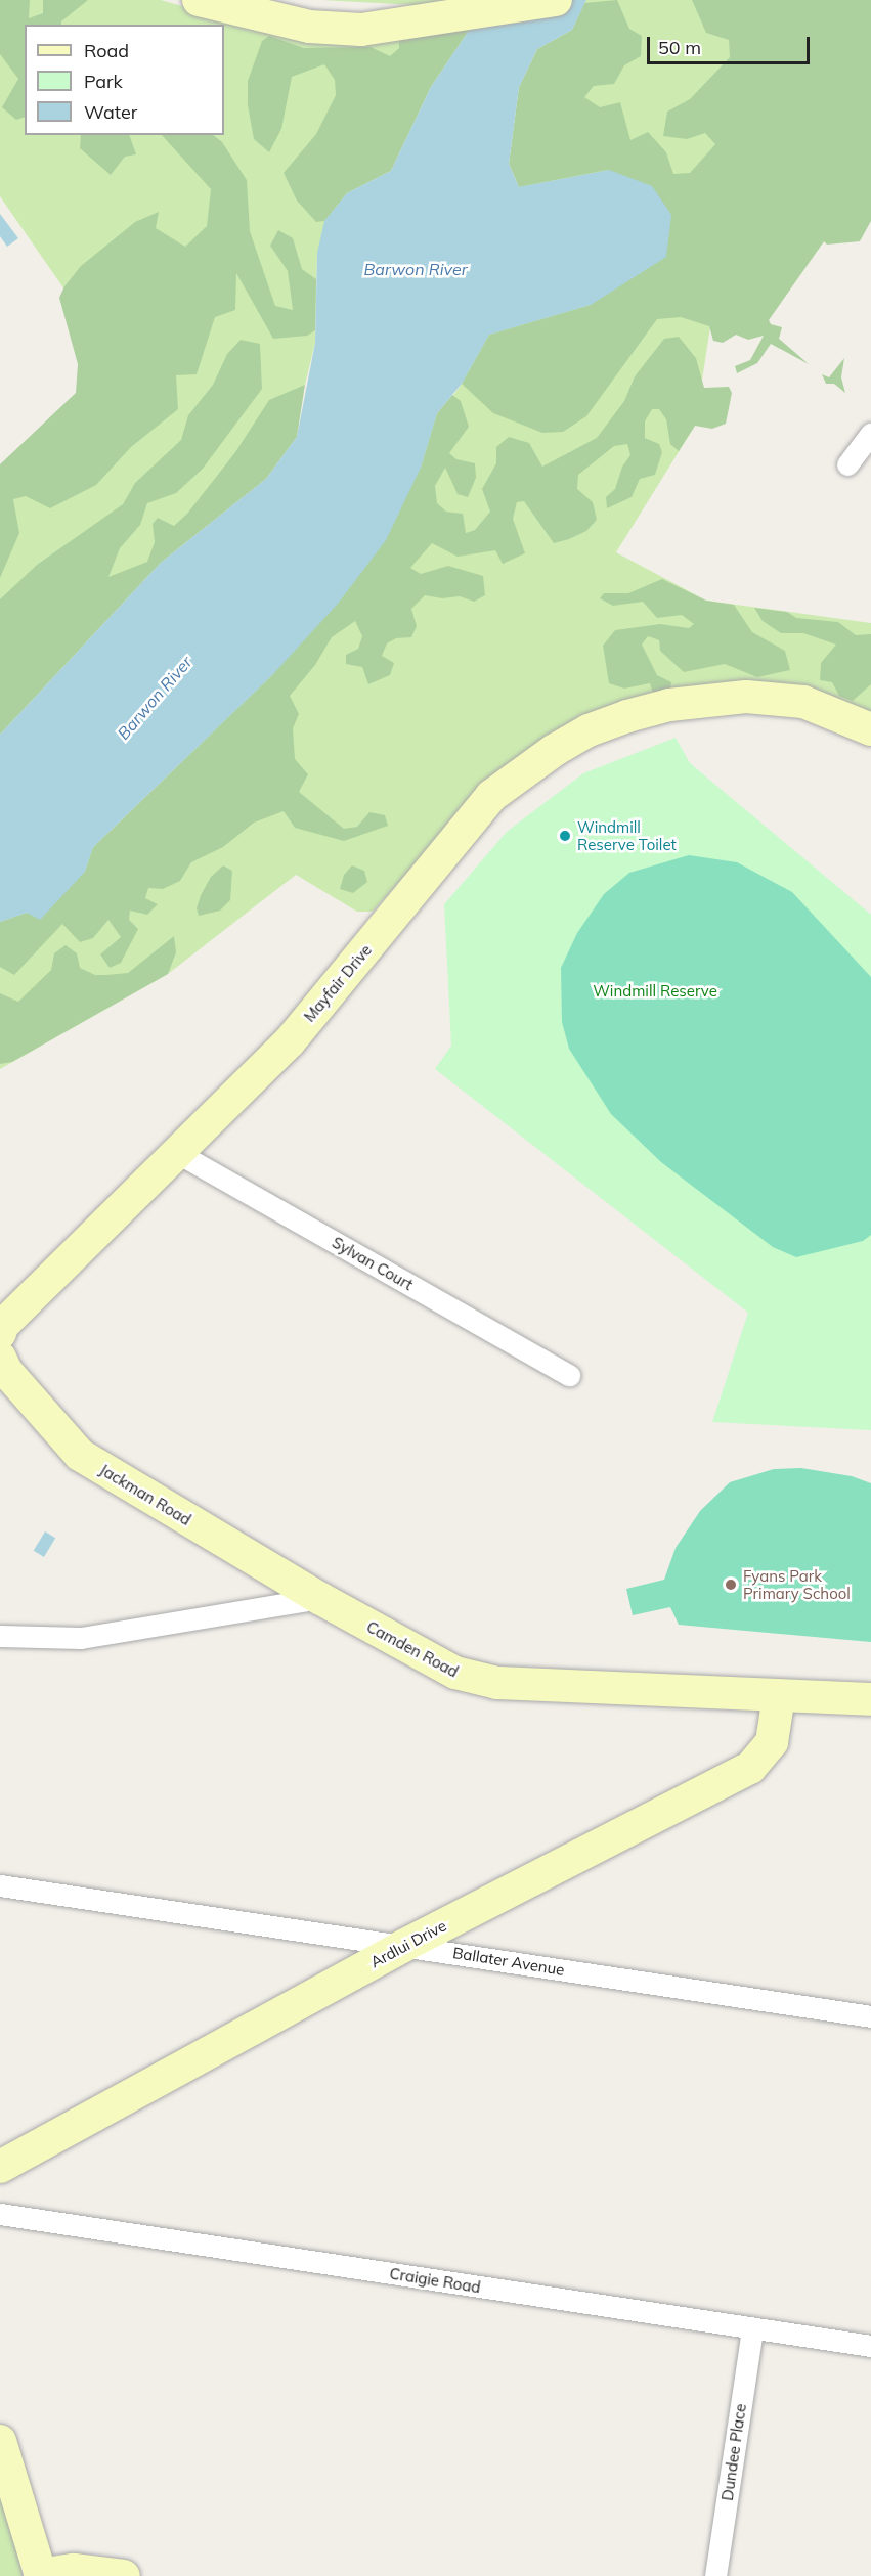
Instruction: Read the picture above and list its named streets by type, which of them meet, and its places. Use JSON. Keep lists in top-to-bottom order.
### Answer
{
  "streets": {
    "street": [
      "Mayfair Drive",
      "Sylvan Court",
      "Jackman Road",
      "Camden Road",
      "Ardlui Drive",
      "Ballater Avenue",
      "Craigie Road",
      "Dundee Place"
    ]
  },
  "crossings": [
    ["Mayfair Drive", "Sylvan Court"],
    ["Jackman Road", "Camden Road"],
    ["Camden Road", "Ardlui Drive"],
    ["Ardlui Drive", "Ballater Avenue"],
    ["Craigie Road", "Dundee Place"]
  ],
  "water": ["Barwon River"],
  "parks": ["Windmill Reserve"],
  "places": ["Windmill Reserve Toilet", "Fyans Park Primary School"],
  "legend": ["Road", "Park", "Water"],
  "scale_bar": "50 m"
}
